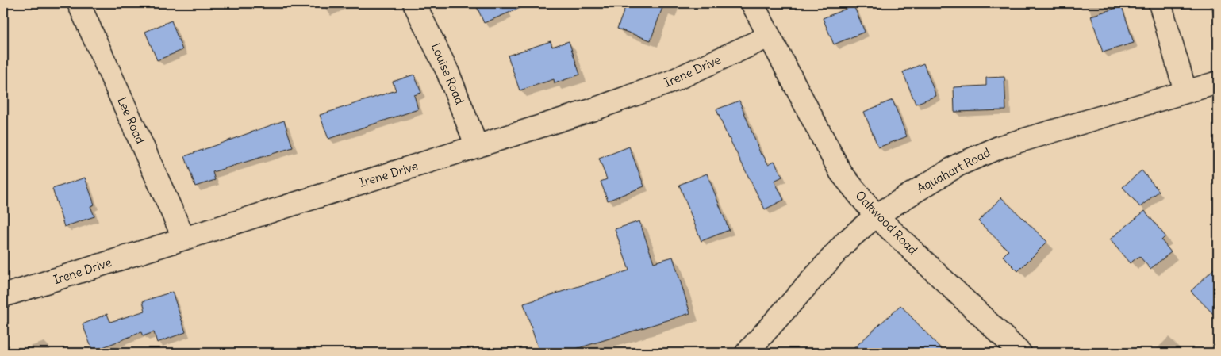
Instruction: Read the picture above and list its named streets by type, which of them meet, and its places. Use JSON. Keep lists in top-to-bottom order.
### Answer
{
  "streets": {
    "street": [
      "Irene Drive",
      "Louise Road",
      "Lee Road",
      "Aquahart Road",
      "Oakwood Road"
    ]
  },
  "crossings": [
    ["Irene Drive", "Louise Road"],
    ["Irene Drive", "Lee Road"],
    ["Irene Drive", "Oakwood Road"],
    ["Aquahart Road", "Oakwood Road"]
  ]
}
